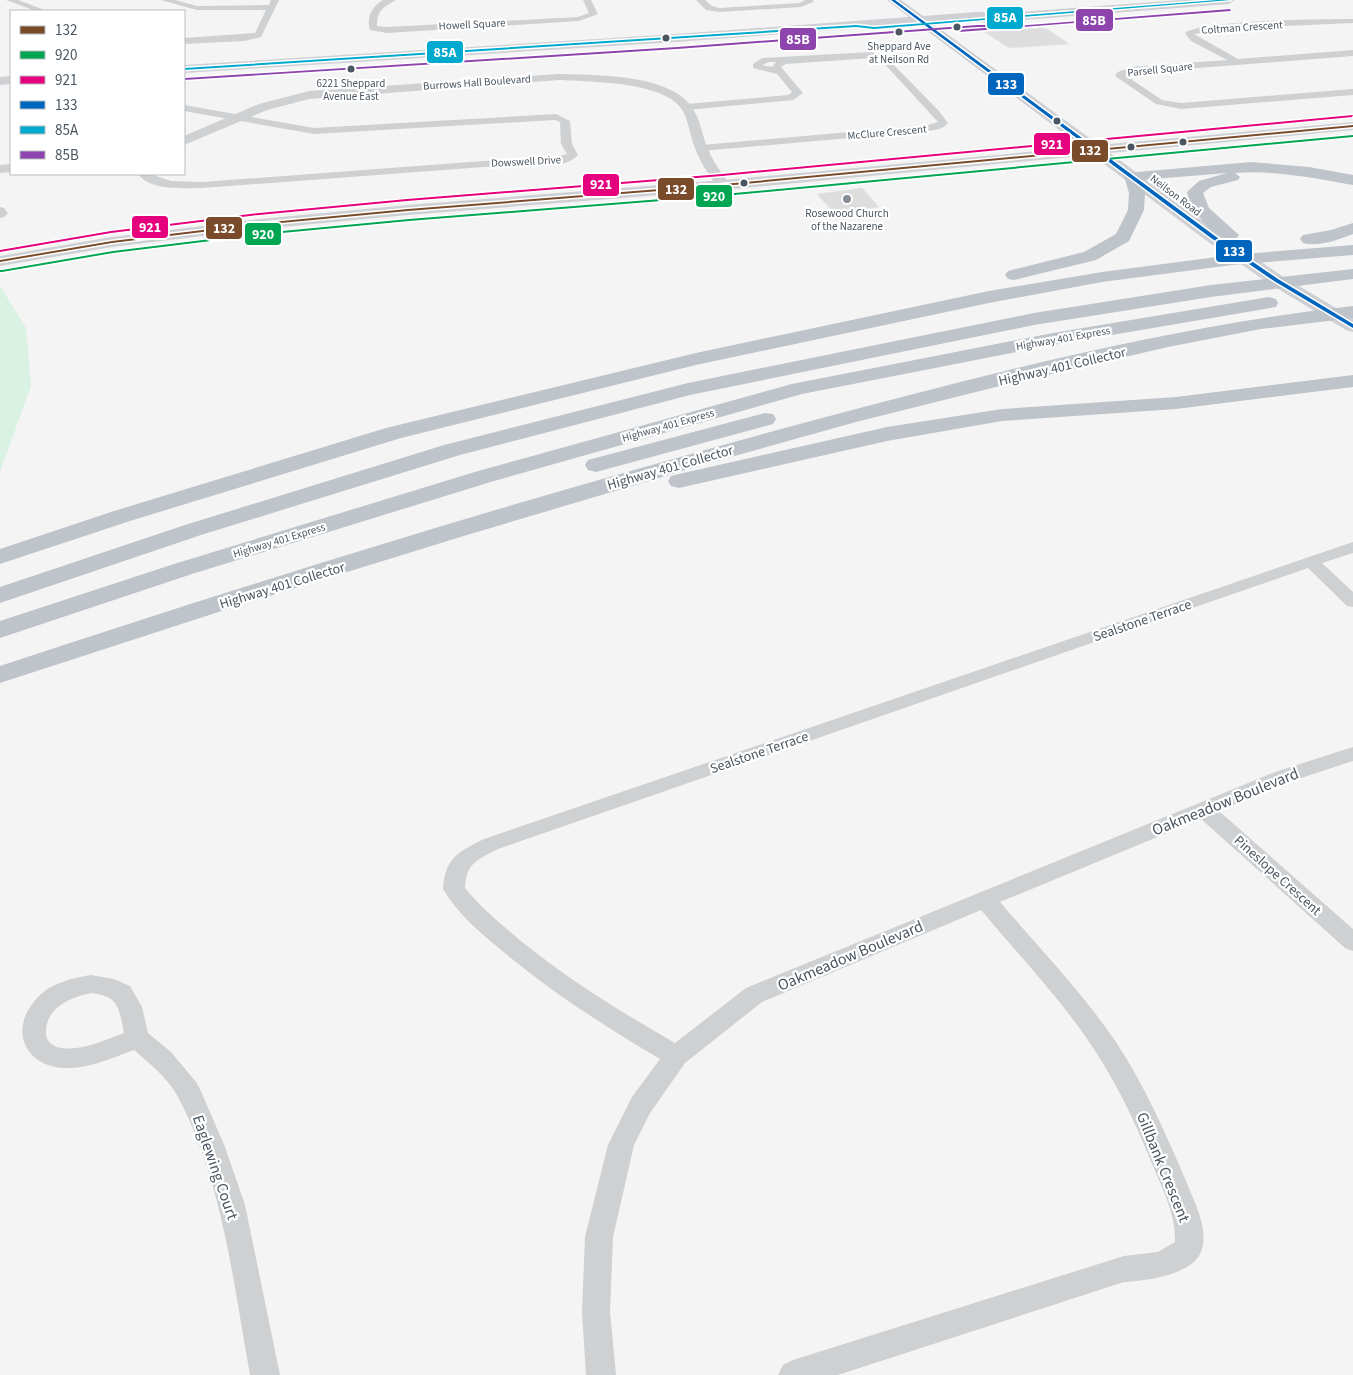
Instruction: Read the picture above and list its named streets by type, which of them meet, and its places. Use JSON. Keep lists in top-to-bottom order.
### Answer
{
  "streets": {
    "highway": ["Highway 401 Express", "Highway 401 Collector"],
    "main road": ["Neilson Road"],
    "street": [
      "Howell Square",
      "Coltman Crescent",
      "Parsell Square",
      "Burrows Hall Boulevard",
      "McClure Crescent",
      "Dowswell Drive",
      "Sealstone Terrace",
      "Oakmeadow Boulevard",
      "Pineslope Crescent",
      "Eaglewing Court",
      "Gillbank Crescent"
    ]
  },
  "crossings": [
    ["Coltman Crescent", "Parsell Square"],
    ["Burrows Hall Boulevard", "Dowswell Drive"],
    ["Neilson Road", "Highway 401 Collector"],
    ["Sealstone Terrace", "Oakmeadow Boulevard"],
    ["Oakmeadow Boulevard", "Pineslope Crescent"],
    ["Oakmeadow Boulevard", "Gillbank Crescent"]
  ],
  "places": ["Sheppard Ave at Neilson Rd", "6221 Sheppard Avenue East", "Rosewood Church of the Nazarene"],
  "lines": [
    "transit line 133",
    "transit line 85A",
    "transit line 85B",
    "transit line 921",
    "transit line 132",
    "transit line 920"
  ],
  "legend": [
    "132",
    "920",
    "921",
    "133",
    "85A",
    "85B"
  ]
}
